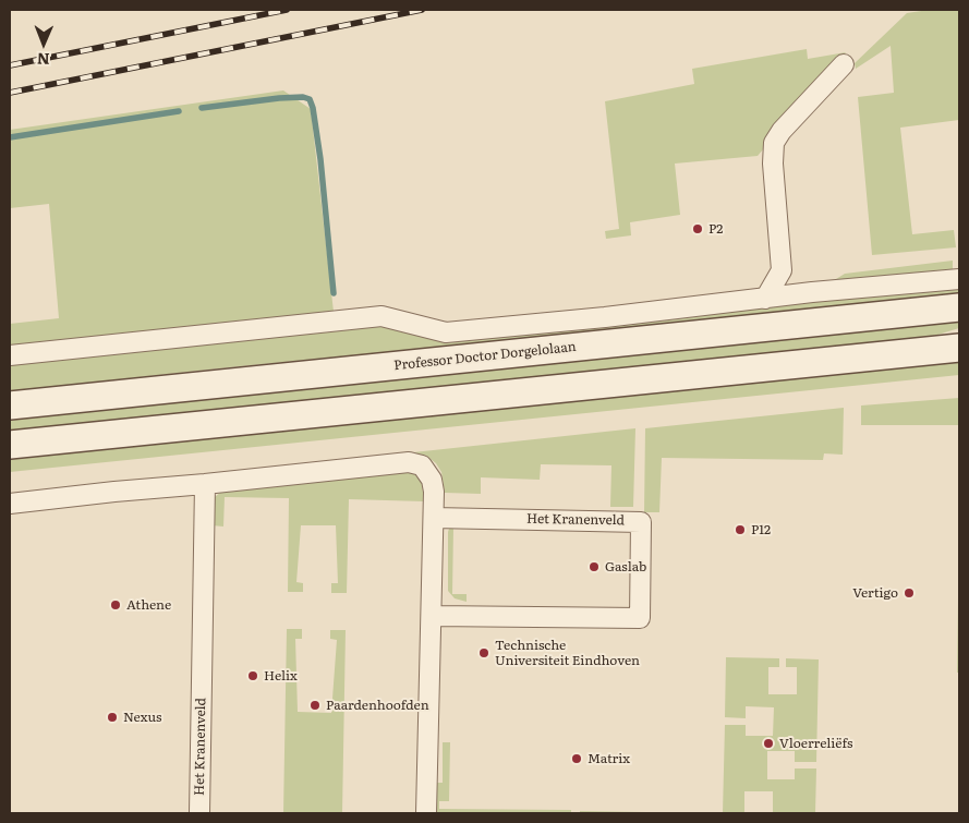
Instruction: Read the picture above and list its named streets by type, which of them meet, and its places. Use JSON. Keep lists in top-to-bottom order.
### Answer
{
  "streets": {
    "main road": ["Professor Doctor Dorgelolaan"],
    "street": ["Het Kranenveld"]
  },
  "places": [
    "P2",
    "P12",
    "Gaslab",
    "Vertigo",
    "Athene",
    "Technische Universiteit Eindhoven",
    "Helix",
    "Paardenhoofden",
    "Nexus",
    "Vloerreliëfs",
    "Matrix"
  ],
  "north": "bottom"
}
